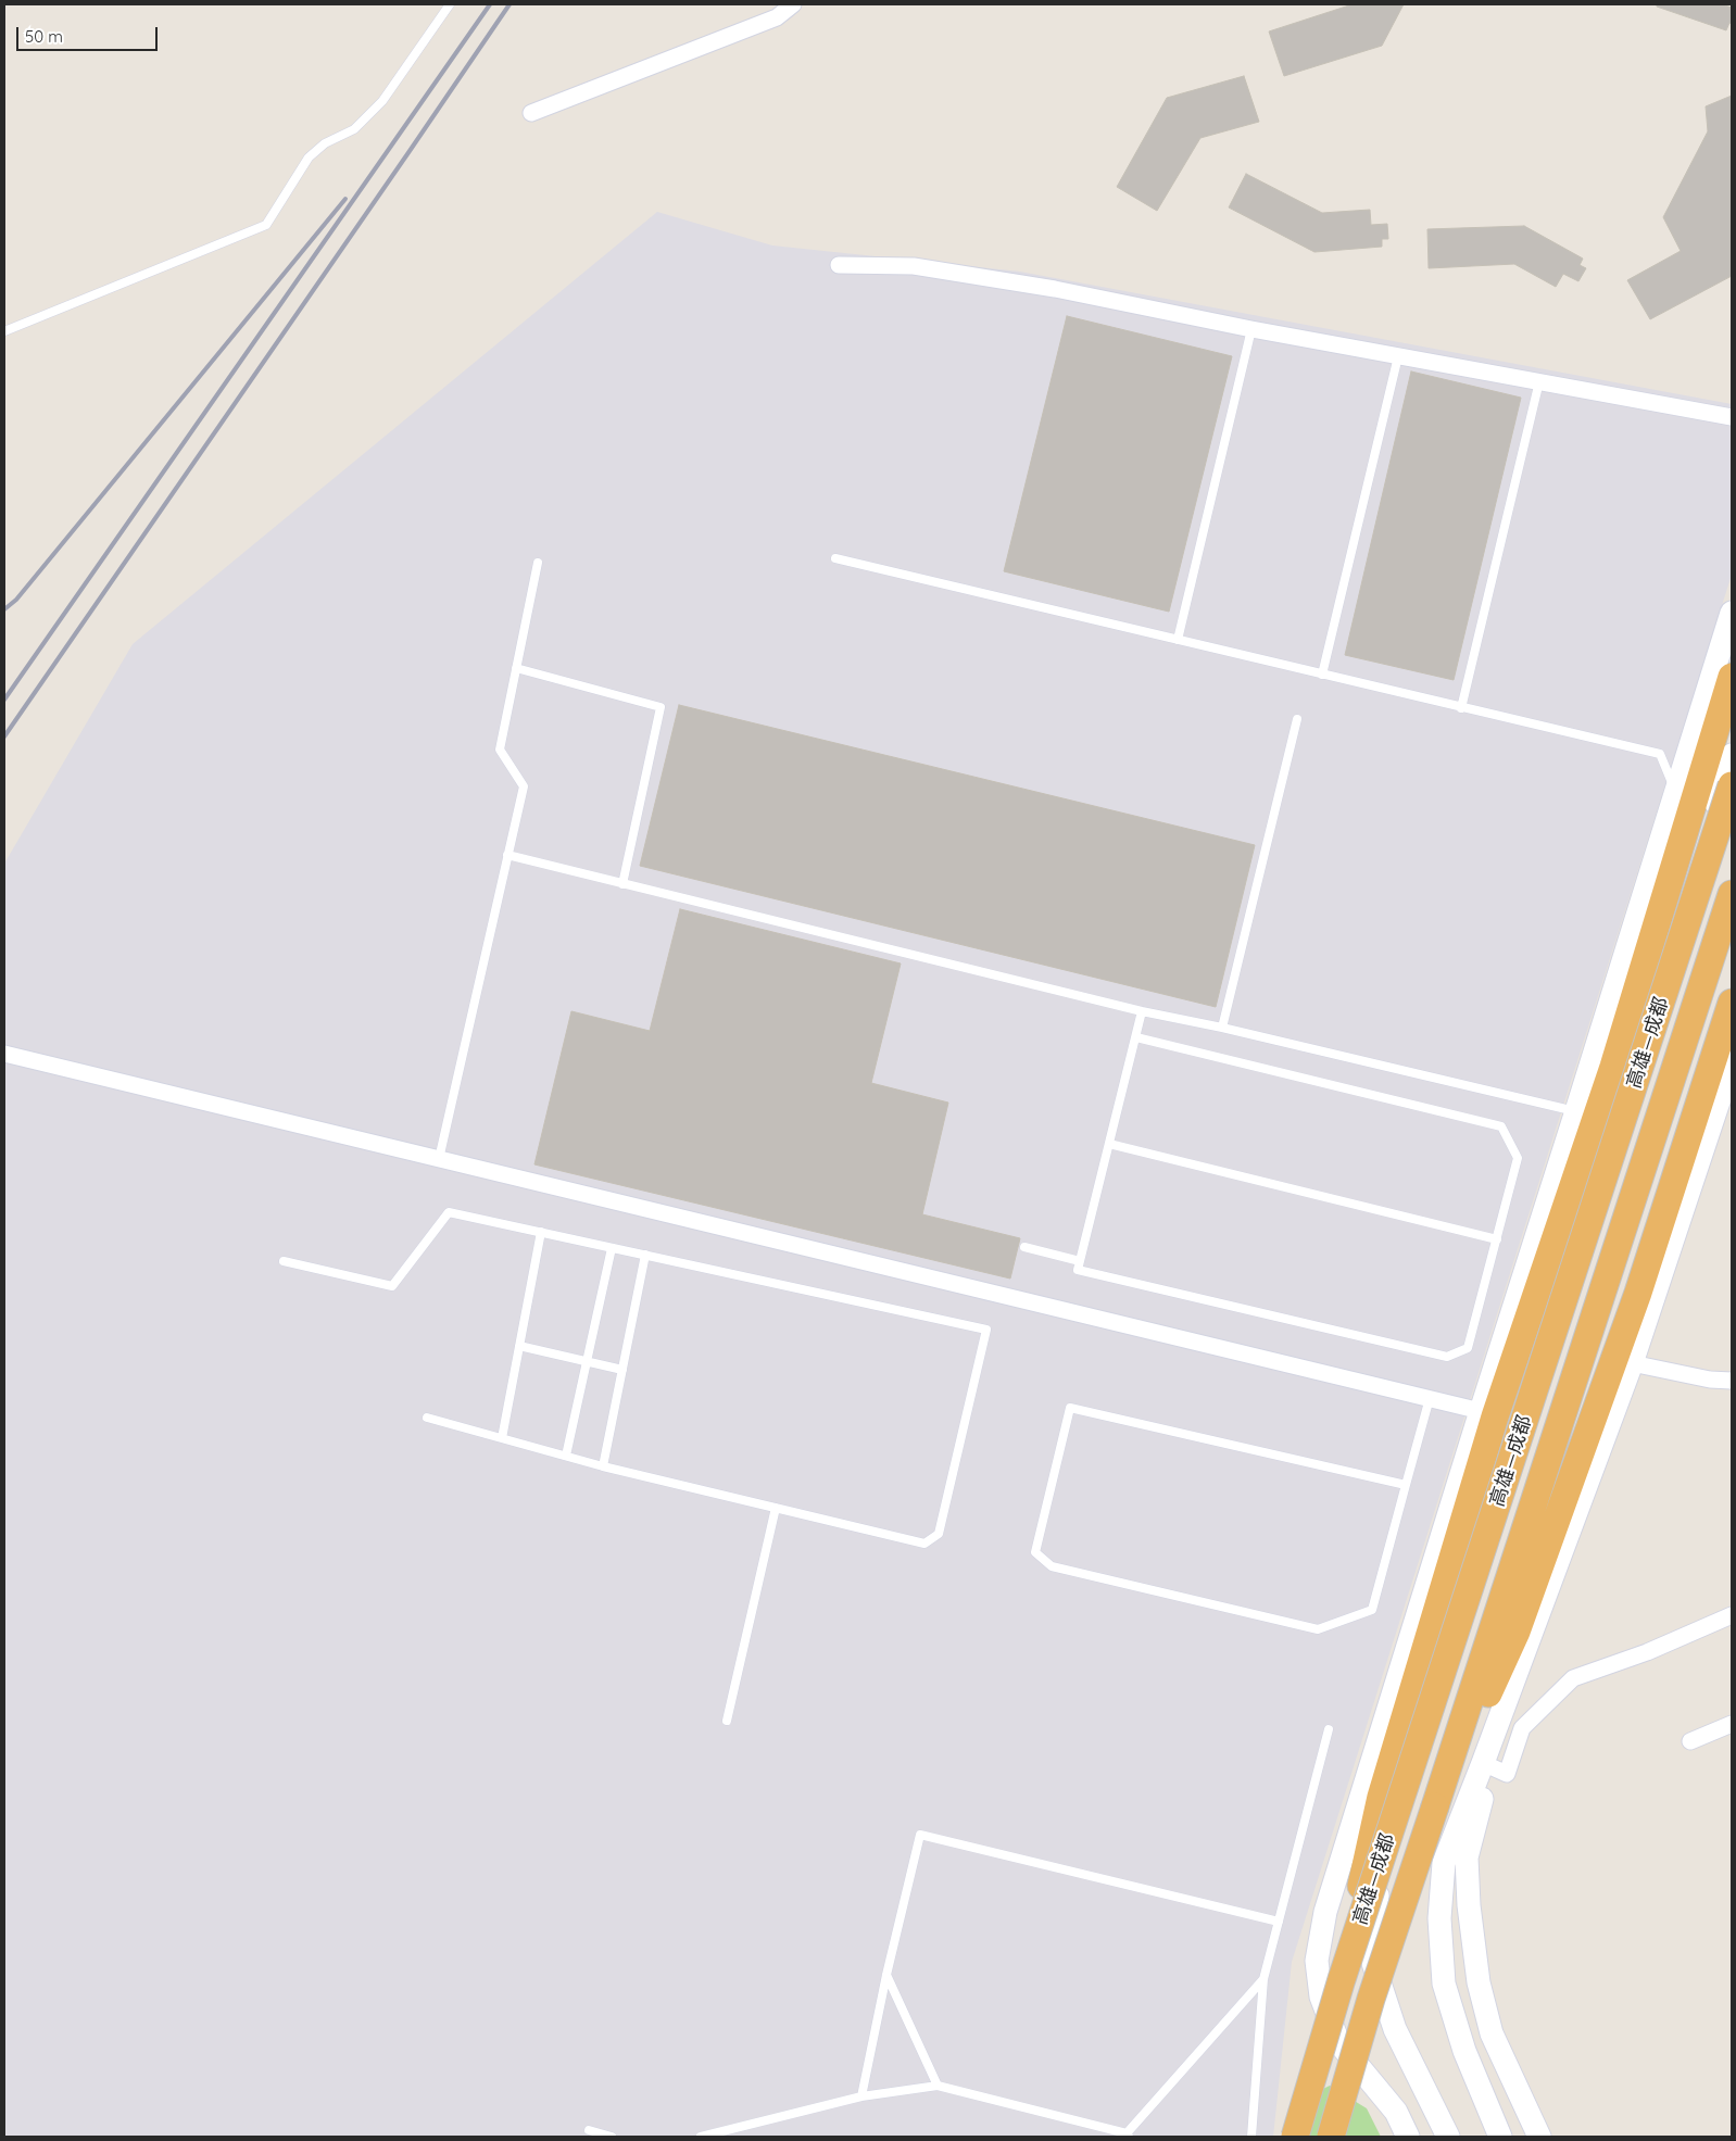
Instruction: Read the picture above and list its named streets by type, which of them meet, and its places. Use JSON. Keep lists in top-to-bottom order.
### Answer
{
  "streets": {
    "highway": ["高雄—成都"]
  },
  "scale_bar": "50 m"
}
